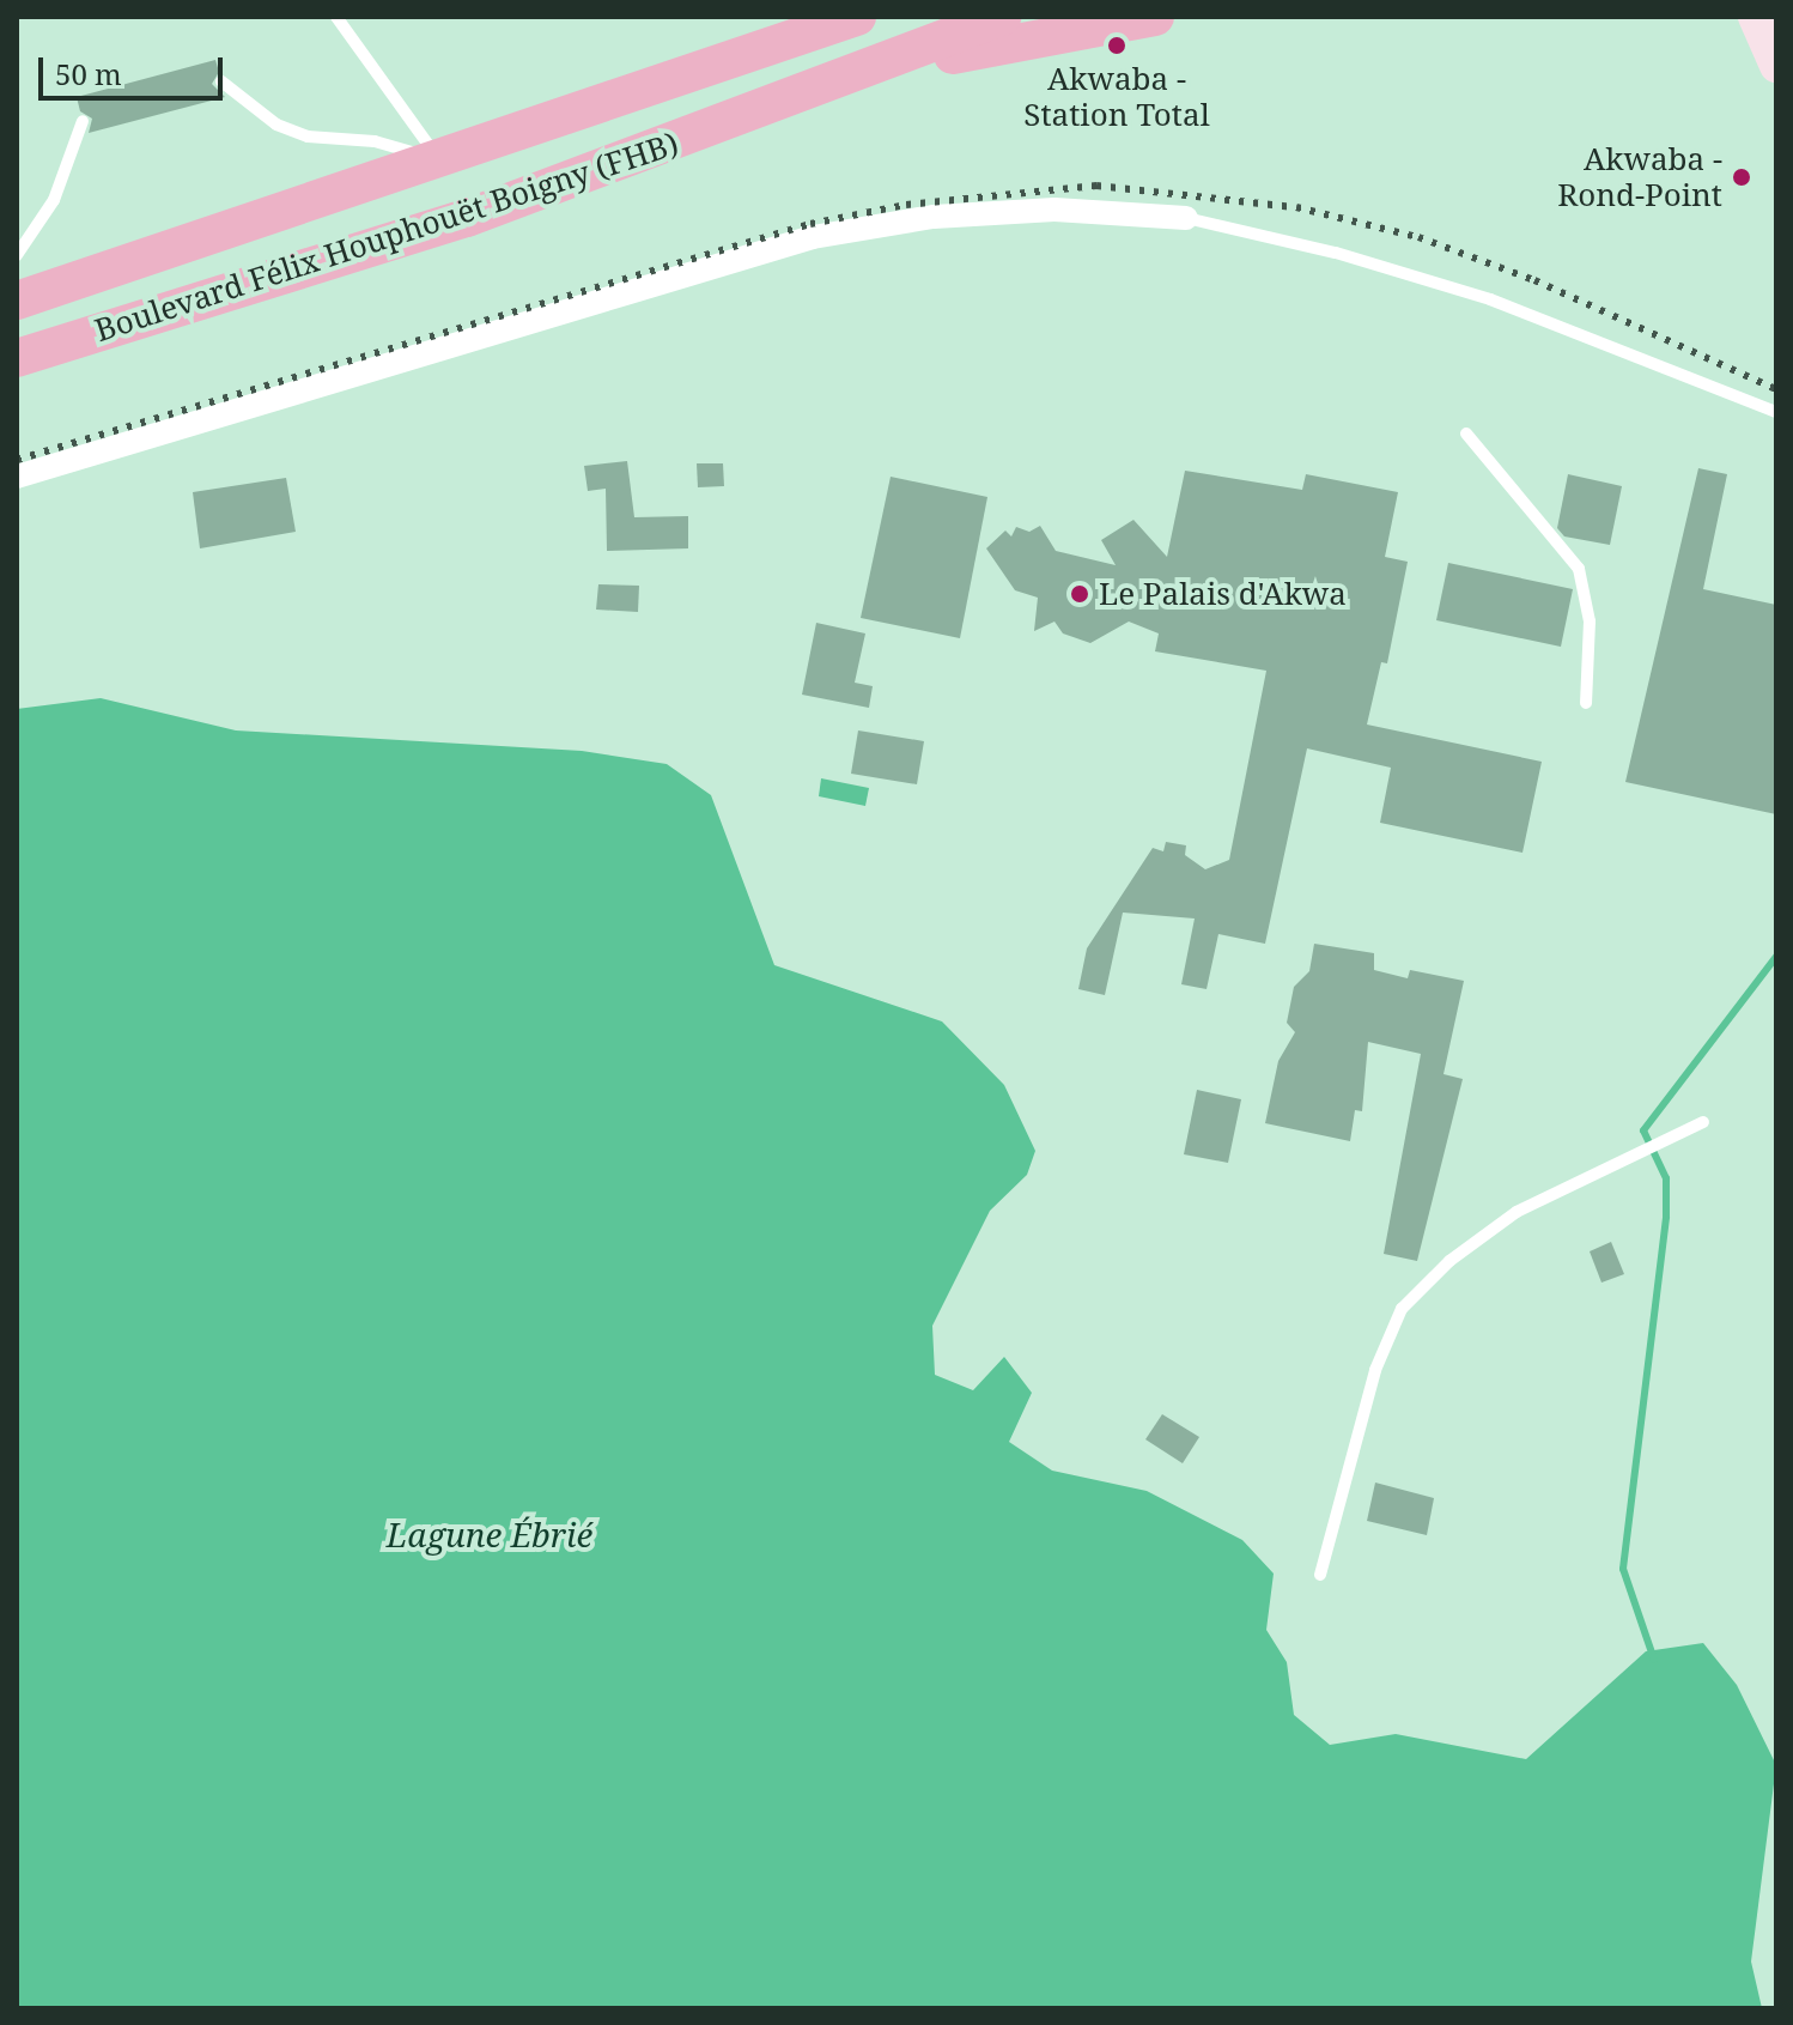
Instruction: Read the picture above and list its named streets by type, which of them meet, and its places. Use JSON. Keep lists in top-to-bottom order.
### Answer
{
  "streets": {
    "highway": ["Boulevard Félix Houphouët Boigny (FHB)"]
  },
  "water": ["Lagune Ébrié"],
  "places": ["Akwaba - Station Total", "Akwaba - Rond-Point", "Le Palais d'Akwa"],
  "scale_bar": "50 m"
}
